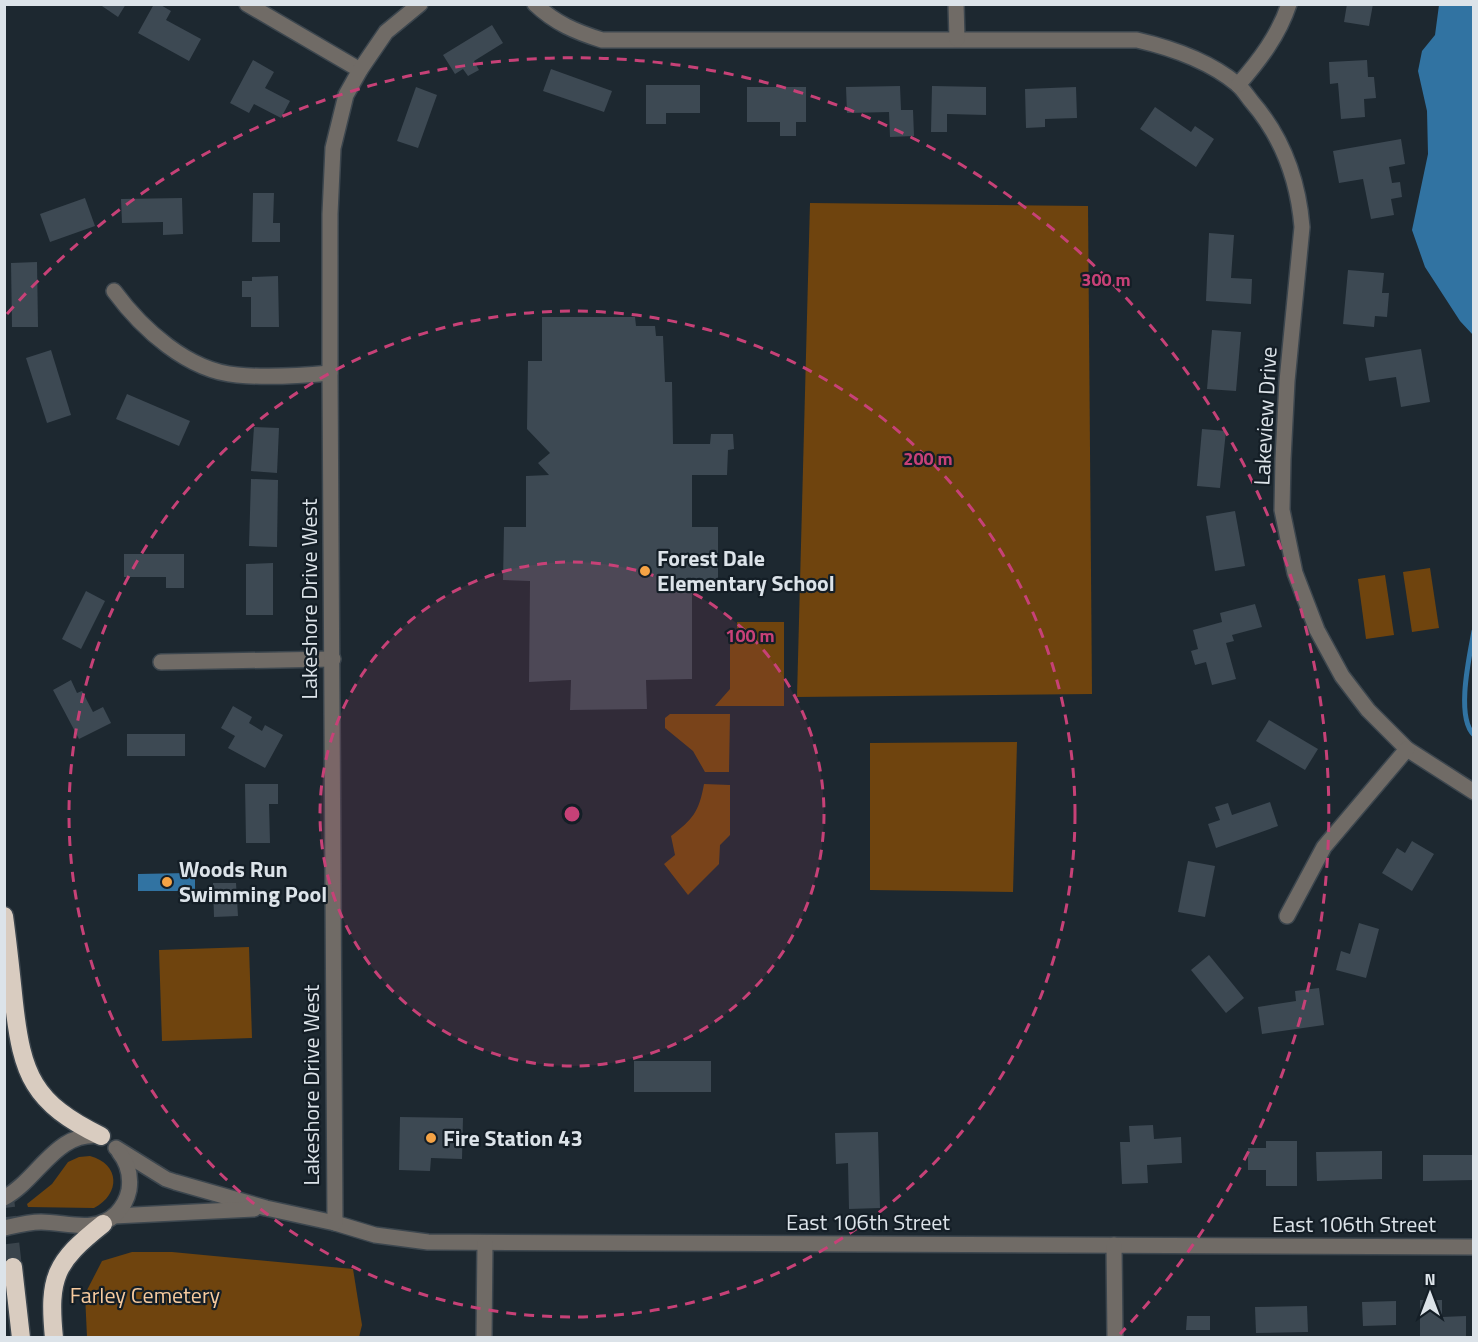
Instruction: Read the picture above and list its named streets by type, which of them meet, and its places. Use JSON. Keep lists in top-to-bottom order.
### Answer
{
  "streets": {
    "street": ["Lakeview Drive", "Lakeshore Drive West", "East 106th Street"]
  },
  "crossings": [
    ["Lakeshore Drive West", "East 106th Street"]
  ],
  "parks": ["Farley Cemetery"],
  "places": ["Forest Dale Elementary School", "Woods Run Swimming Pool", "Fire Station 43"],
  "north": "top",
  "rings": ["300 m", "200 m", "100 m"]
}
